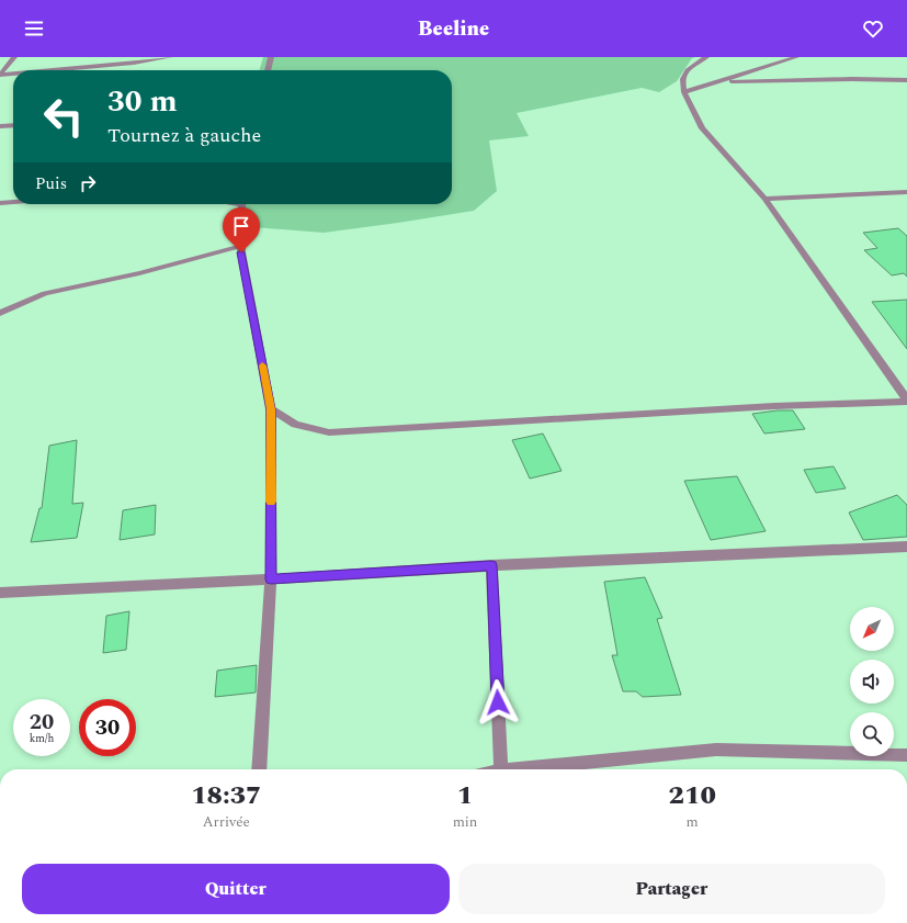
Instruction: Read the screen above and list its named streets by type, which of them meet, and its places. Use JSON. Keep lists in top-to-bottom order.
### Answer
{
  "north": "bottom left",
  "page": {
    "header": "Beeline",
    "turn": ["30 m", "Tournez à gauche"],
    "then": "Puis",
    "speed": "20 km/h",
    "limit": "30",
    "eta": [
      "18:37",
      "Arrivée",
      "1",
      "min",
      "210",
      "m"
    ],
    "buttons": ["Quitter", "Partager"]
  }
}
